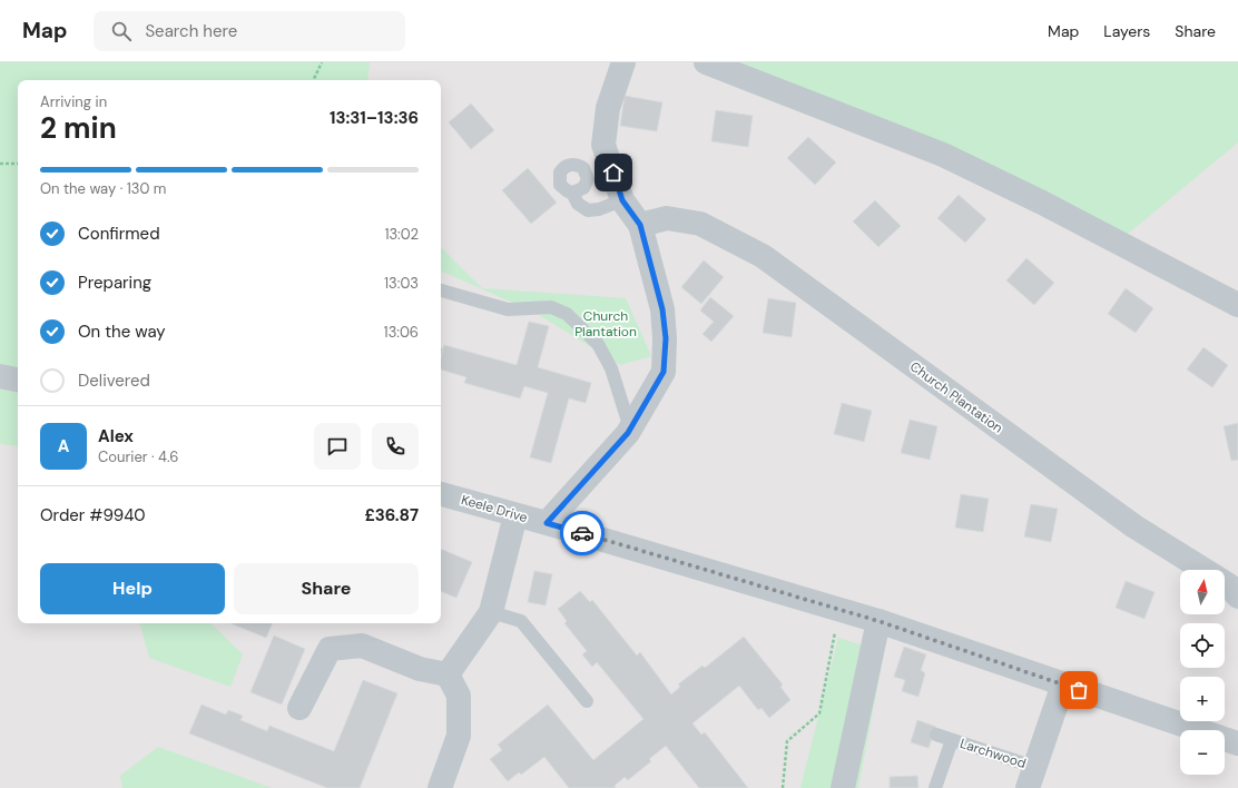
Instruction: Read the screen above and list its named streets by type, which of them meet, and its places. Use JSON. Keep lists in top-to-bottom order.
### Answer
{
  "streets": {
    "street": ["Church Plantation", "Keele Drive", "Larchwood"]
  },
  "crossings": [
    ["Keele Drive", "Larchwood"]
  ],
  "parks": ["Church Plantation"],
  "north": "top",
  "page": {
    "header": "Map",
    "search": "Search here",
    "nav": ["Map", "Layers", "Share"],
    "heading": ["2 min", "Arriving in", "13:31–13:36"],
    "panel": [
      "Alex",
      "Courier · 4.6",
      "Order #9940",
      "£36.87"
    ],
    "bar": "On the way · 130 m",
    "list": [
      ["Confirmed", "13:02"],
      ["Preparing", "13:03"],
      ["On the way", "13:06"],
      "Delivered"
    ],
    "round": "A",
    "buttons": ["Help", "Share"],
    "map_buttons": ["+", "−"]
  }
}
